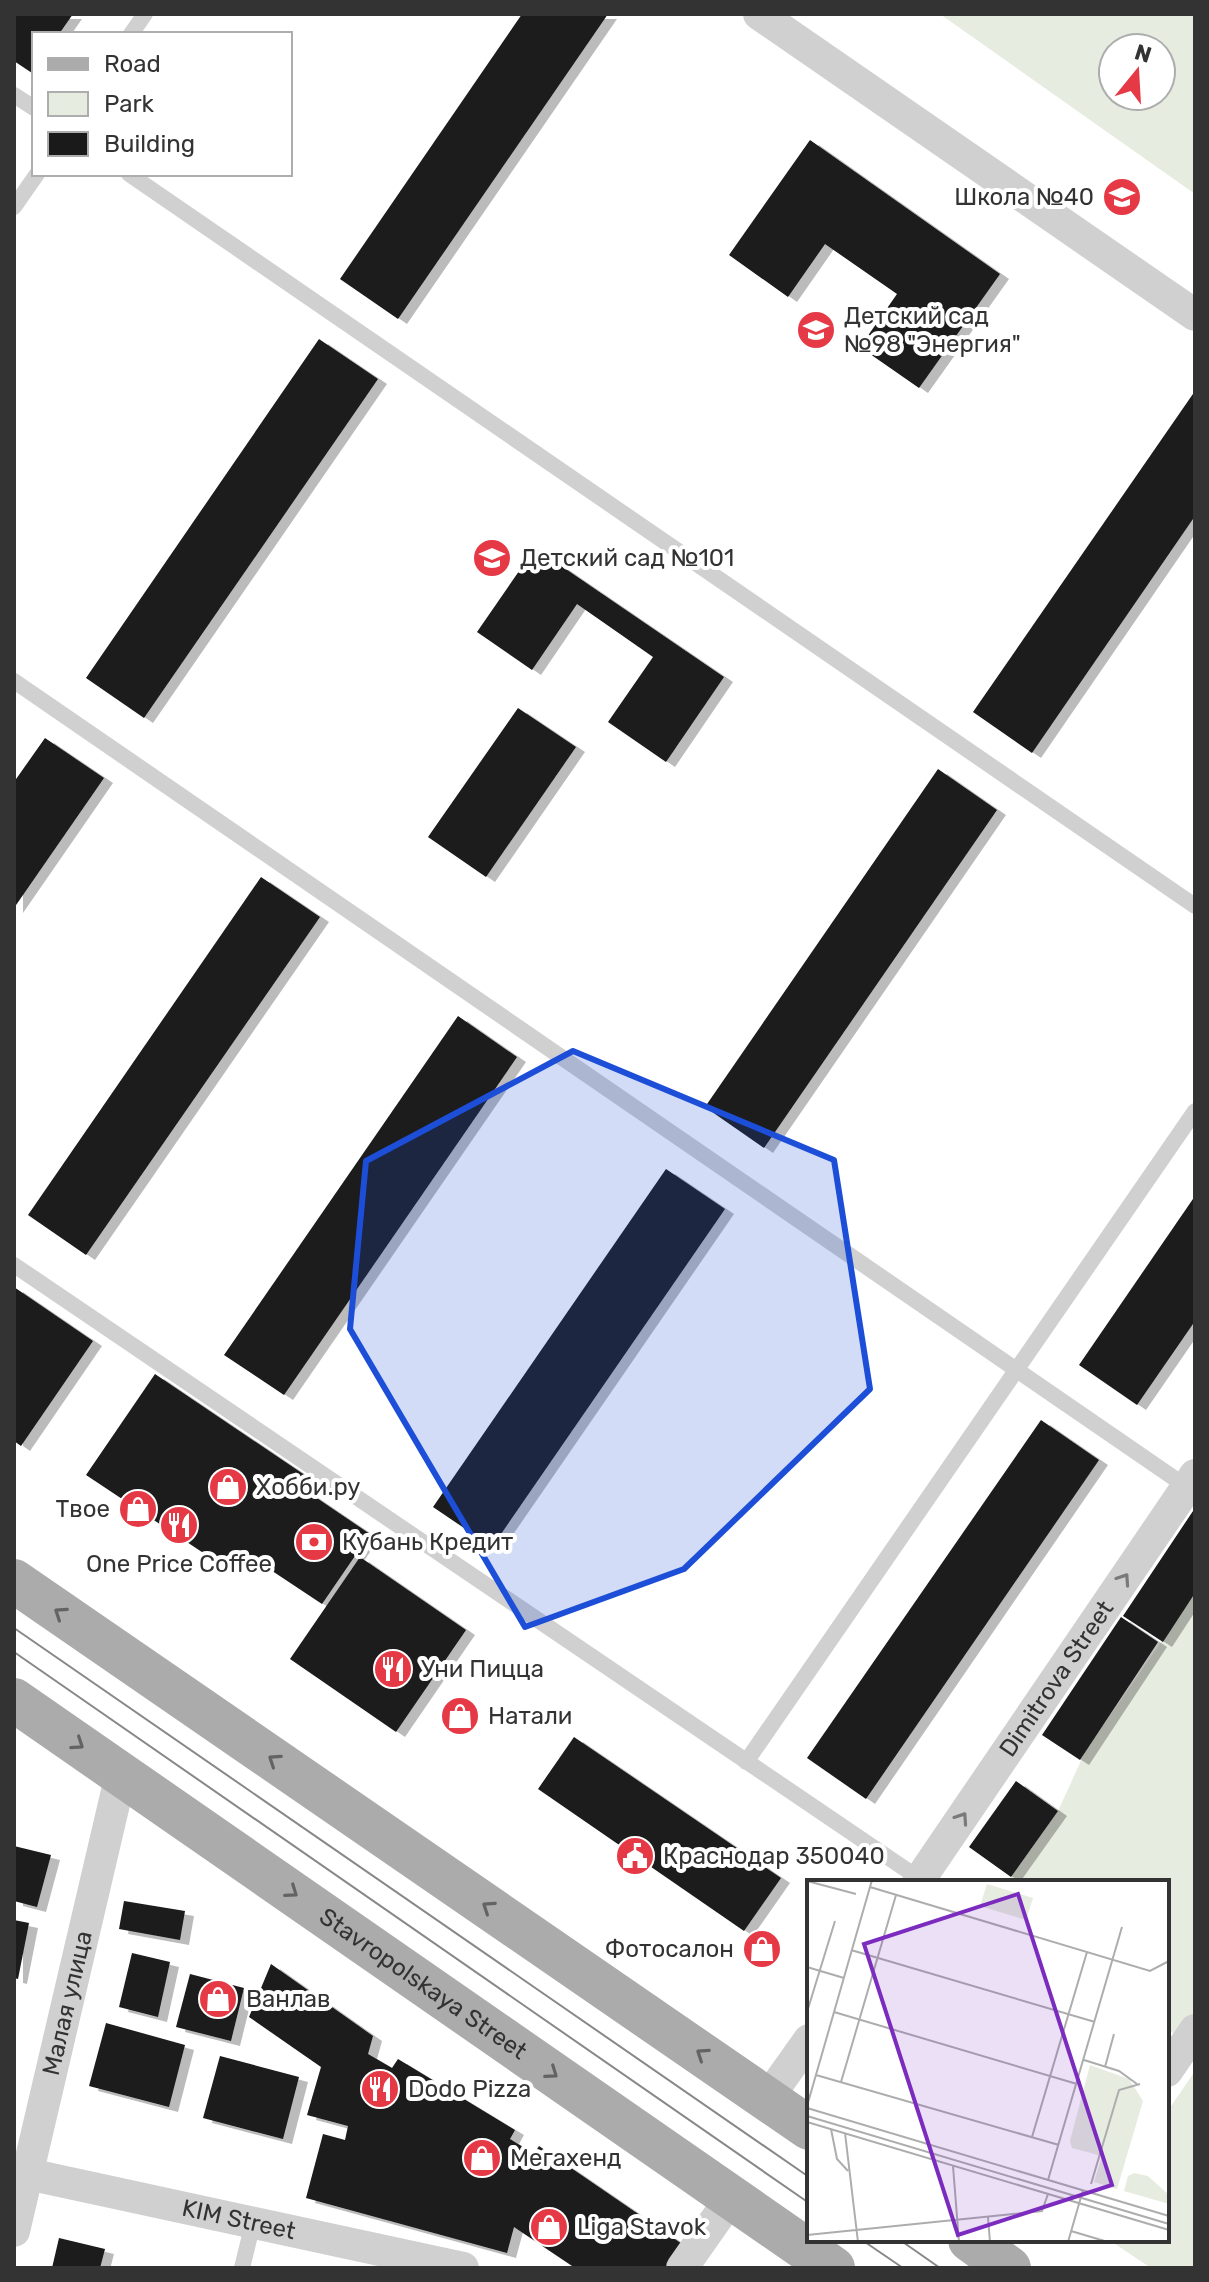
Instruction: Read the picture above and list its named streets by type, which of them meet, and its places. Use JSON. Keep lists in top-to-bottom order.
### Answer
{
  "streets": {
    "main road": ["Stavropolskaya Street"],
    "street": ["Dimitrova Street", "Малая улица", "KIM Street"]
  },
  "crossings": [
    ["Stavropolskaya Street", "Малая улица"],
    ["Малая улица", "KIM Street"]
  ],
  "one_way": ["Dimitrova Street"],
  "places": {
    "school or university": ["Школа №40", "Детский сад №98 \"Энергия\"", "Детский сад №101"],
    "shop": [
      "Хобби.ру",
      "Твое",
      "Натали",
      "Фотосалон",
      "Ванлав",
      "Мегахенд",
      "Liga Stavok"
    ],
    "restaurant": ["One Price Coffee", "Уни Пицца", "Dodo Pizza"],
    "bank": ["Кубань Кредит"],
    "public building": ["Краснодар 350040"]
  },
  "legend": ["Road", "Park", "Building"],
  "north": "top"
}
